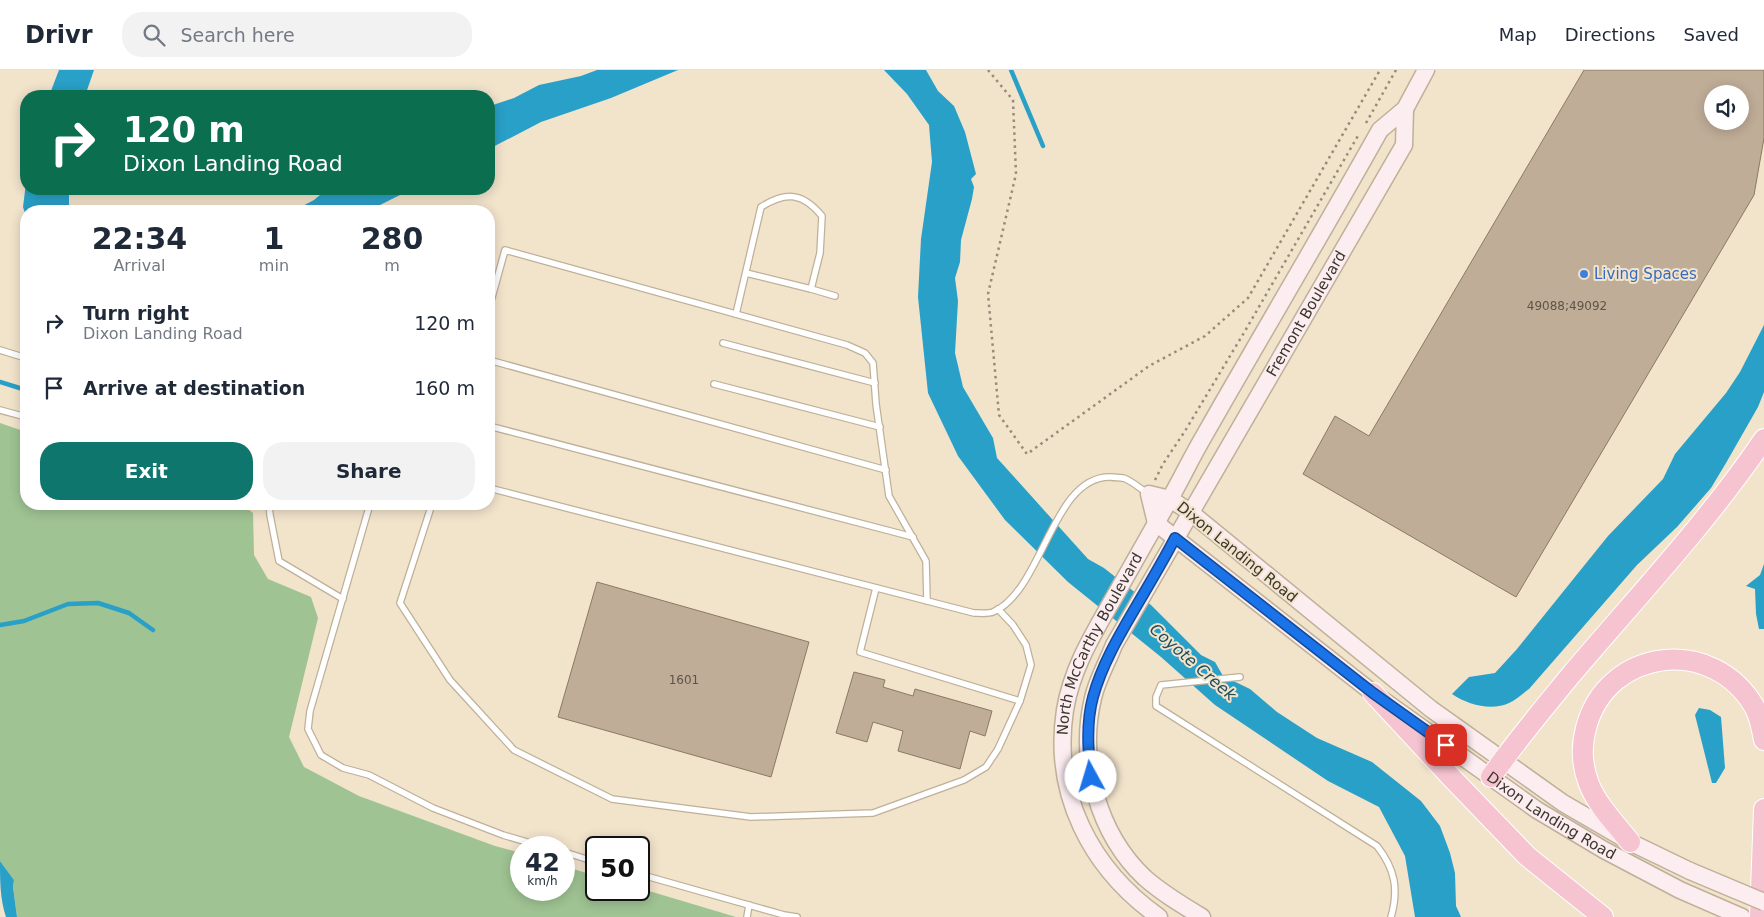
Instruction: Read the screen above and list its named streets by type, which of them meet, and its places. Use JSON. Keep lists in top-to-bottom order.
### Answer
{
  "streets": {
    "main road": ["Fremont Boulevard", "Dixon Landing Road", "North McCarthy Boulevard"]
  },
  "crossings": [
    ["Fremont Boulevard", "Dixon Landing Road"],
    ["Fremont Boulevard", "North McCarthy Boulevard"],
    ["Dixon Landing Road", "North McCarthy Boulevard"]
  ],
  "water": ["Coyote Creek"],
  "places": ["Living Spaces"],
  "house_numbers": ["49088;49092", "1601"],
  "page": {
    "header": "Drivr",
    "search": "Search here",
    "nav": ["Map", "Directions", "Saved"],
    "turn": ["120 m", "Dixon Landing Road"],
    "eta": [
      "22:34",
      "Arrival",
      "1",
      "min",
      "280",
      "m"
    ],
    "list": [
      {
        "name": "Turn right",
        "note": "Dixon Landing Road",
        "value": "120 m"
      },
      {
        "name": "Arrive at destination",
        "value": "160 m"
      }
    ],
    "buttons": ["Exit", "Share"],
    "speed": "42 km/h",
    "limit": "50"
  }
}
